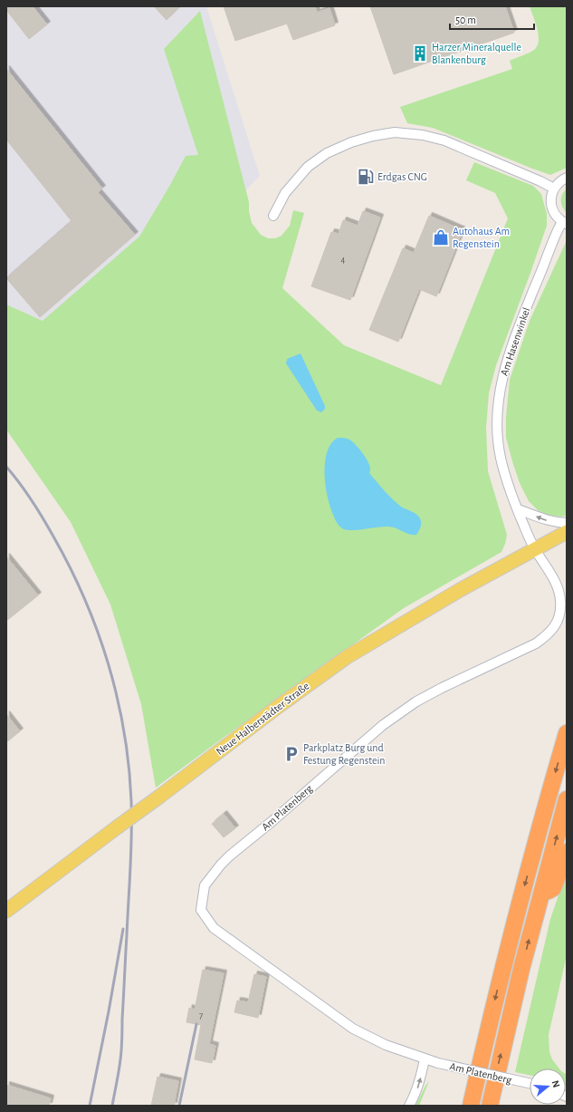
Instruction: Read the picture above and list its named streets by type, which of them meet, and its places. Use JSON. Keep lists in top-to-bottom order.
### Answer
{
  "streets": {
    "main road": ["Neue Halberstädter Straße"],
    "street": ["Am Hasenwinkel", "Am Platenberg"]
  },
  "crossings": [
    ["Am Hasenwinkel", "Neue Halberstädter Straße"],
    ["Am Hasenwinkel", "Am Platenberg"],
    ["Neue Halberstädter Straße", "Am Platenberg"]
  ],
  "places": {
    "building": ["Harzer Mineralquelle Blankenburg"],
    "fuel station": ["Erdgas CNG"],
    "shop": ["Autohaus Am Regenstein"],
    "parking": ["Parkplatz Burg und Festung Regenstein"]
  },
  "house_numbers": ["4", "7"],
  "scale_bar": "50 m",
  "north": "right"
}
